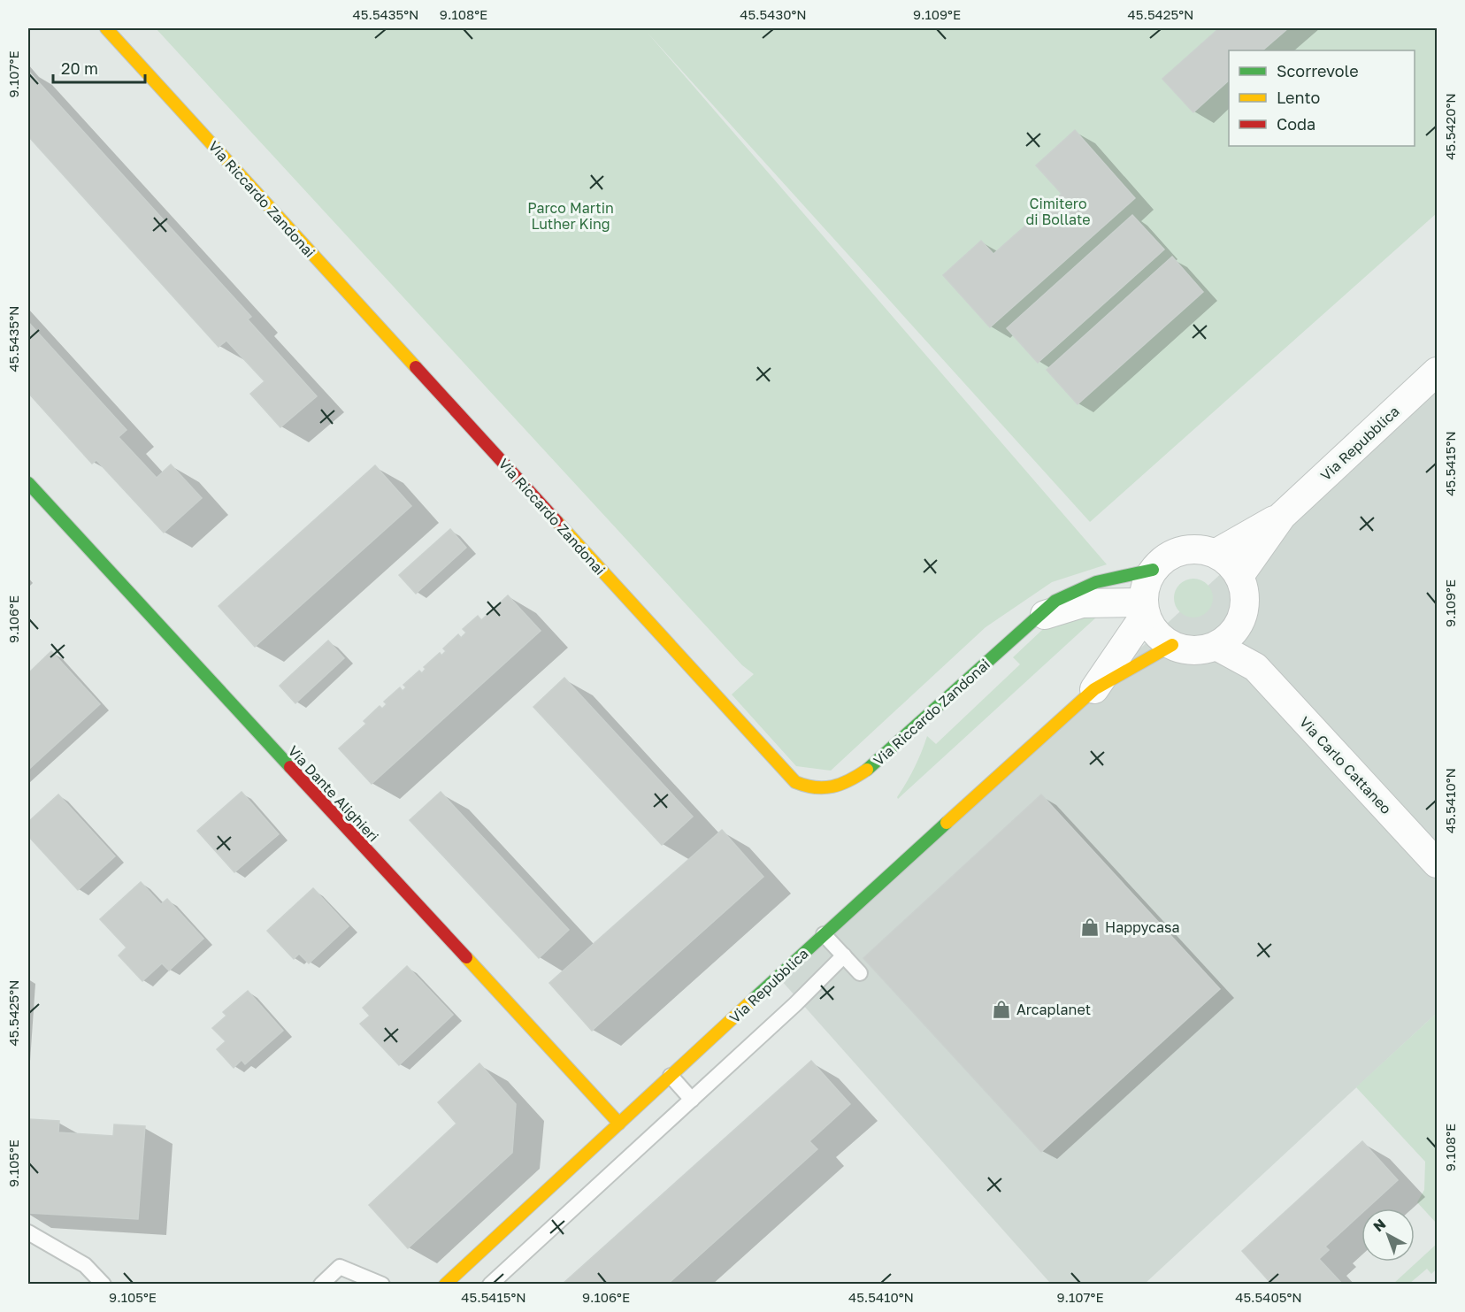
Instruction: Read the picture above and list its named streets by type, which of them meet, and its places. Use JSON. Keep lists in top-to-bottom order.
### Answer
{
  "streets": {
    "street": [
      "Via Riccardo Zandonai",
      "Via Repubblica",
      "Via Carlo Cattaneo",
      "Via Dante Alighieri"
    ]
  },
  "crossings": [
    ["Via Riccardo Zandonai", "Via Repubblica"],
    ["Via Riccardo Zandonai", "Via Carlo Cattaneo"],
    ["Via Repubblica", "Via Carlo Cattaneo"],
    ["Via Repubblica", "Via Dante Alighieri"]
  ],
  "parks": ["Cimitero di Bollate", "Parco Martin Luther King"],
  "places": {
    "shop": ["Happycasa", "Arcaplanet"]
  },
  "legend": ["Scorrevole", "Lento", "Coda"],
  "scale_bar": "20 m",
  "north": "top left",
  "coordinates": [
    "45.5435°N",
    "9.108°E",
    "45.5430°N",
    "9.109°E",
    "45.5425°N",
    "9.107°E",
    "45.5420°N",
    "45.5415°N",
    "9.106°E",
    "45.5410°N",
    "9.105°E",
    "45.5405°N"
  ]
}
